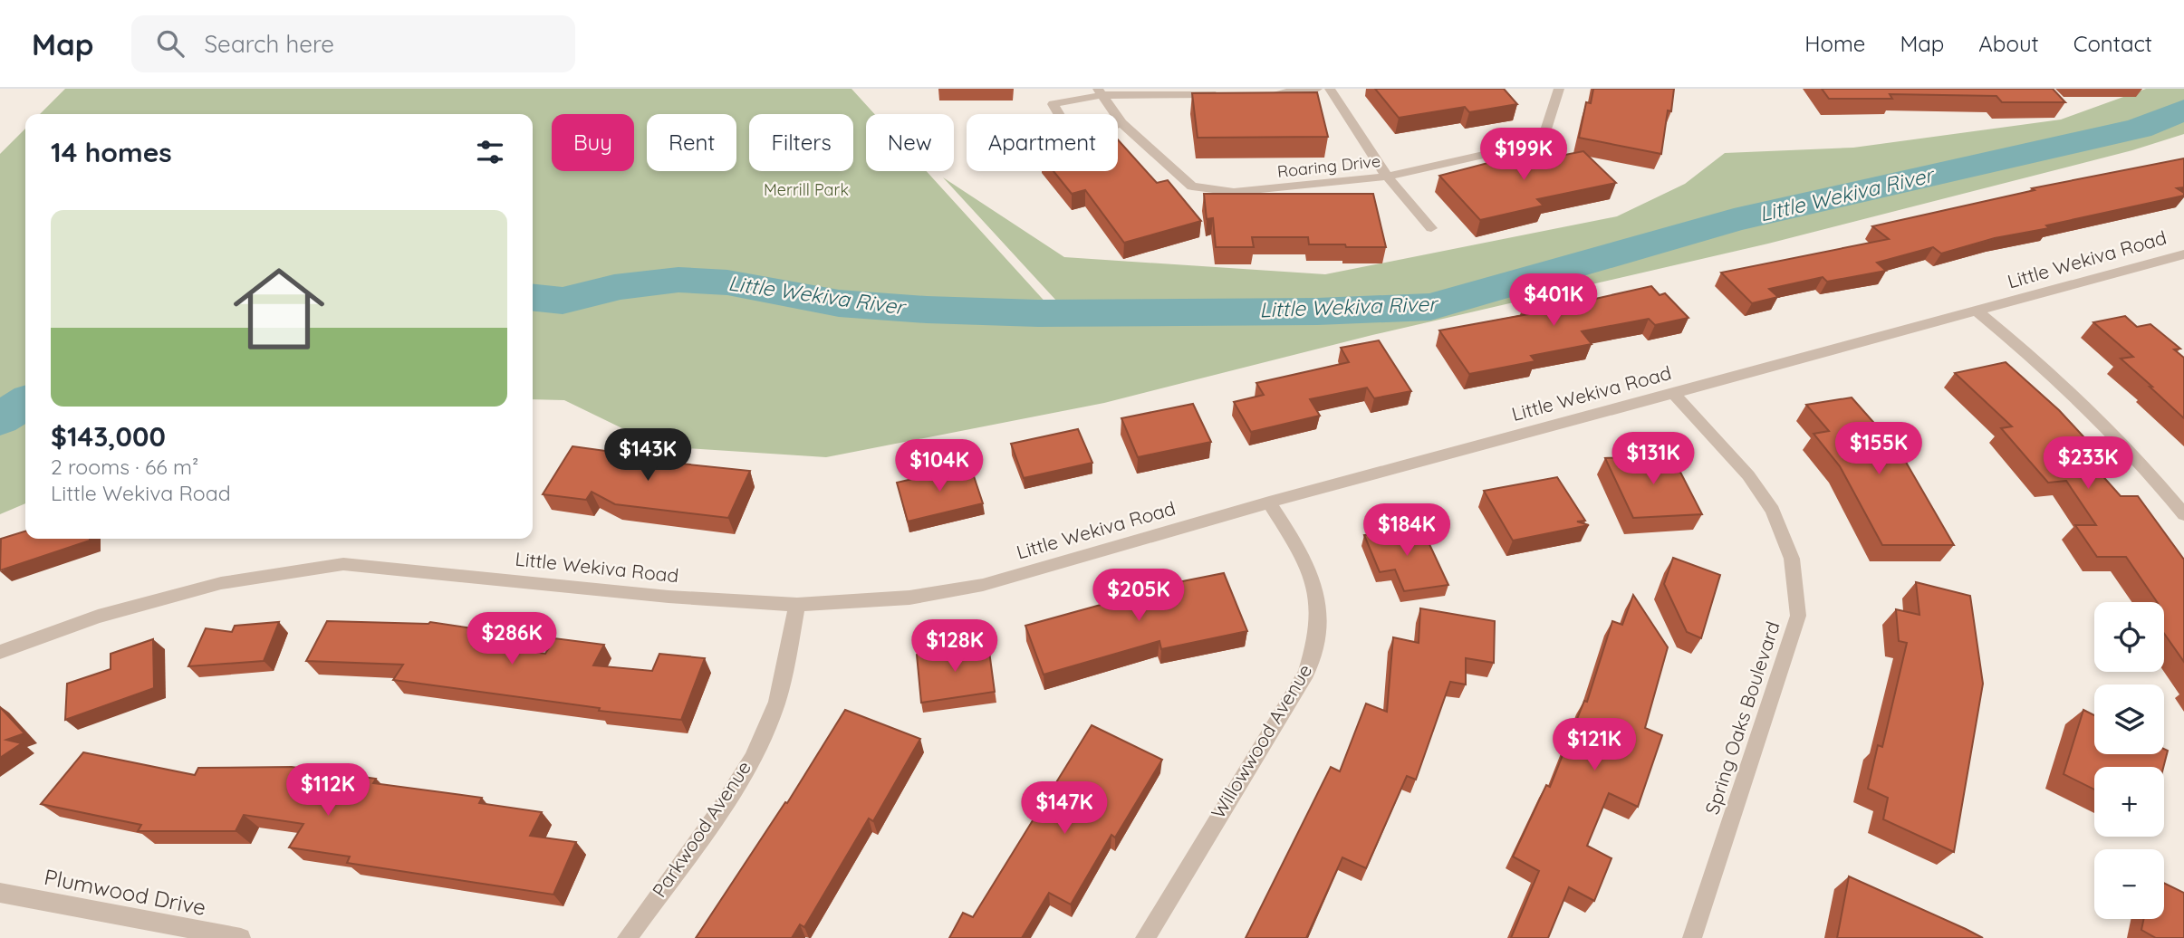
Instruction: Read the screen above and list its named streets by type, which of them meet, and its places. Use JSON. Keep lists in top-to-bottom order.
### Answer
{
  "streets": {
    "street": [
      "Roaring Drive",
      "Little Wekiva Road",
      "Spring Oaks Boulevard",
      "Willowwood Avenue",
      "Parkwood Avenue",
      "Plumwood Drive"
    ]
  },
  "crossings": [
    ["Little Wekiva Road", "Spring Oaks Boulevard"],
    ["Little Wekiva Road", "Willowwood Avenue"],
    ["Little Wekiva Road", "Parkwood Avenue"]
  ],
  "water": ["Little Wekiva River"],
  "parks": ["Merrill Park"],
  "page": {
    "header": "Map",
    "search": "Search here",
    "nav": [
      "Home",
      "Map",
      "About",
      "Contact"
    ],
    "chip": [
      "Buy",
      "Rent",
      "Filters",
      "New",
      "Apartment"
    ],
    "heading": "14 homes",
    "price": [
      "$199K",
      "$401K",
      "$155K",
      "$143K",
      "$131K",
      "$233K",
      "$104K",
      "$184K",
      "$205K",
      "$286K",
      "$128K",
      "$121K",
      "$112K",
      "$147K"
    ],
    "list": [
      {
        "name": "$143,000",
        "note": "2 rooms · 66 m² · Little Wekiva Road"
      }
    ],
    "map_buttons": ["+", "−"]
  }
}
